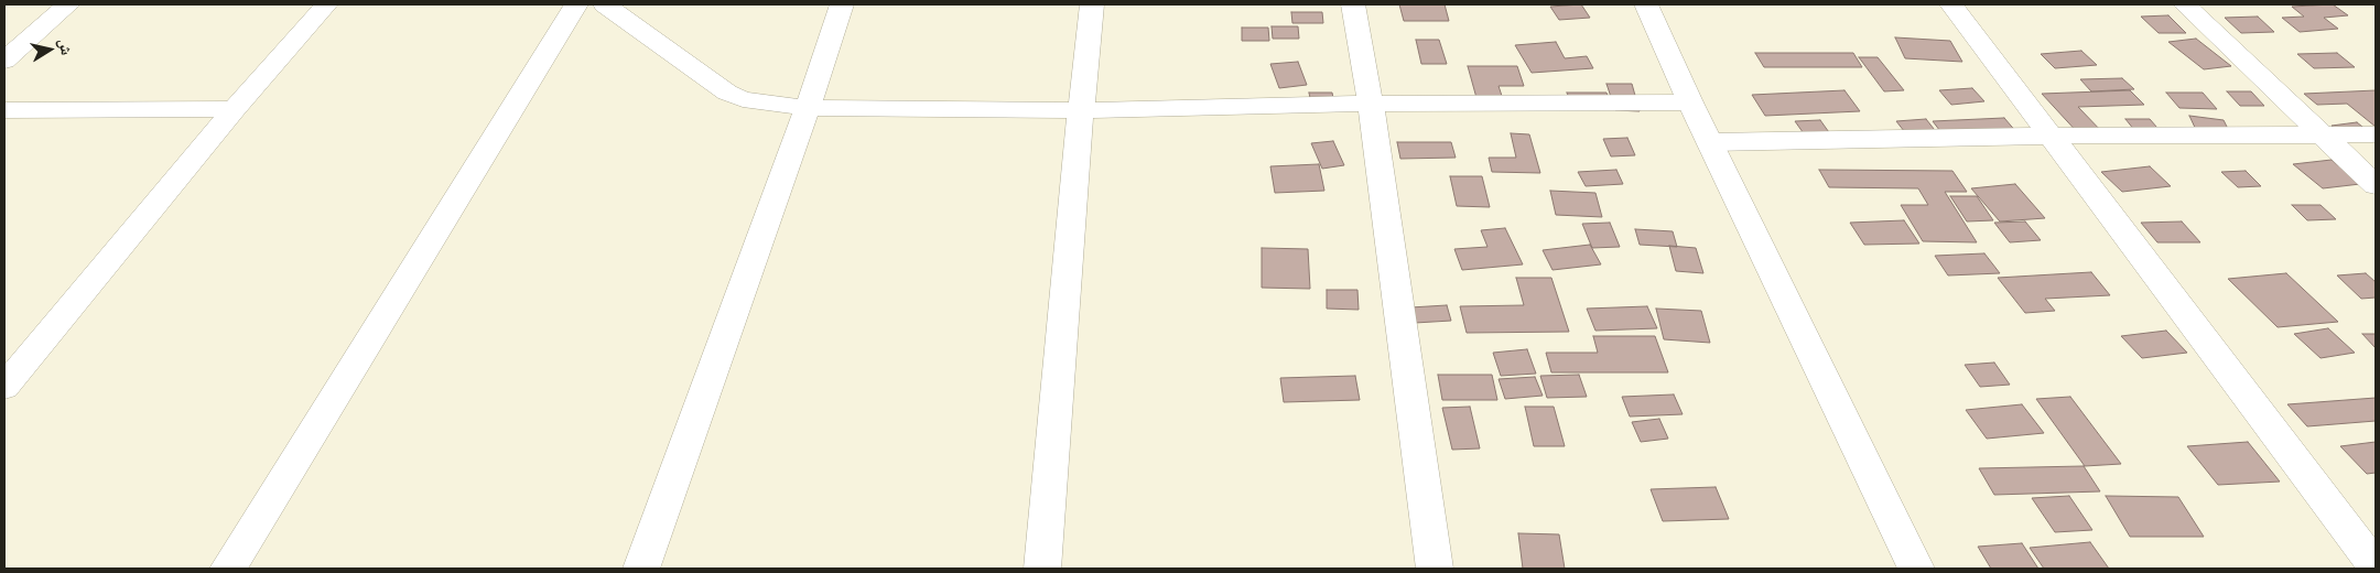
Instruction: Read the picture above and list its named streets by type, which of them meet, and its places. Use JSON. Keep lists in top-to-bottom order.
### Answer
{
  "north": "right"
}
